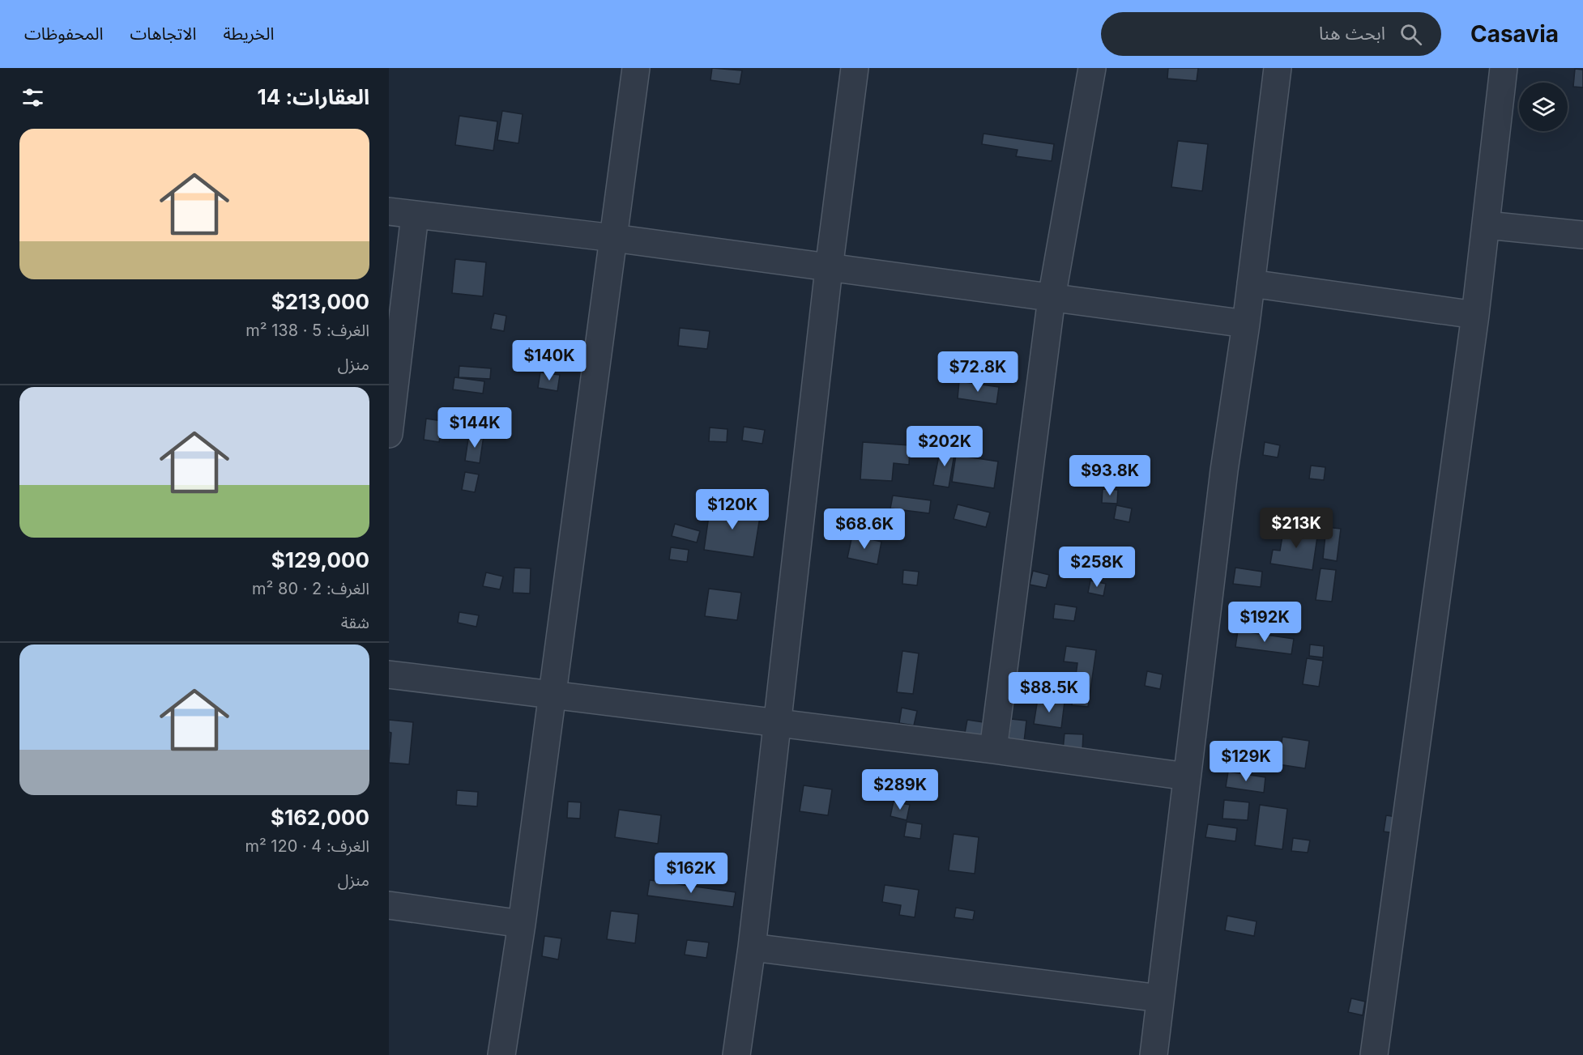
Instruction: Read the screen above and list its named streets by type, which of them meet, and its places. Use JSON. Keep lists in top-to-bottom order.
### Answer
{
  "page": {
    "header": "Casavia",
    "search": "ابحث هنا",
    "nav": ["الخريطة", "الاتجاهات", "المحفوظات"],
    "heading": "العقارات: 14",
    "list": [
      {
        "name": "$213,000",
        "note": "الغرف: 5 · 138 m² · منزل"
      },
      {
        "name": "$129,000",
        "note": "الغرف: 2 · 80 m² · شقة"
      },
      {
        "name": "$162,000",
        "note": "الغرف: 4 · 120 m² · منزل"
      }
    ],
    "price": [
      "$140K",
      "$72.8K",
      "$144K",
      "$202K",
      "$93.8K",
      "$120K",
      "$213K",
      "$68.6K",
      "$258K",
      "$192K",
      "$88.5K",
      "$129K",
      "$289K",
      "$162K"
    ]
  }
}
